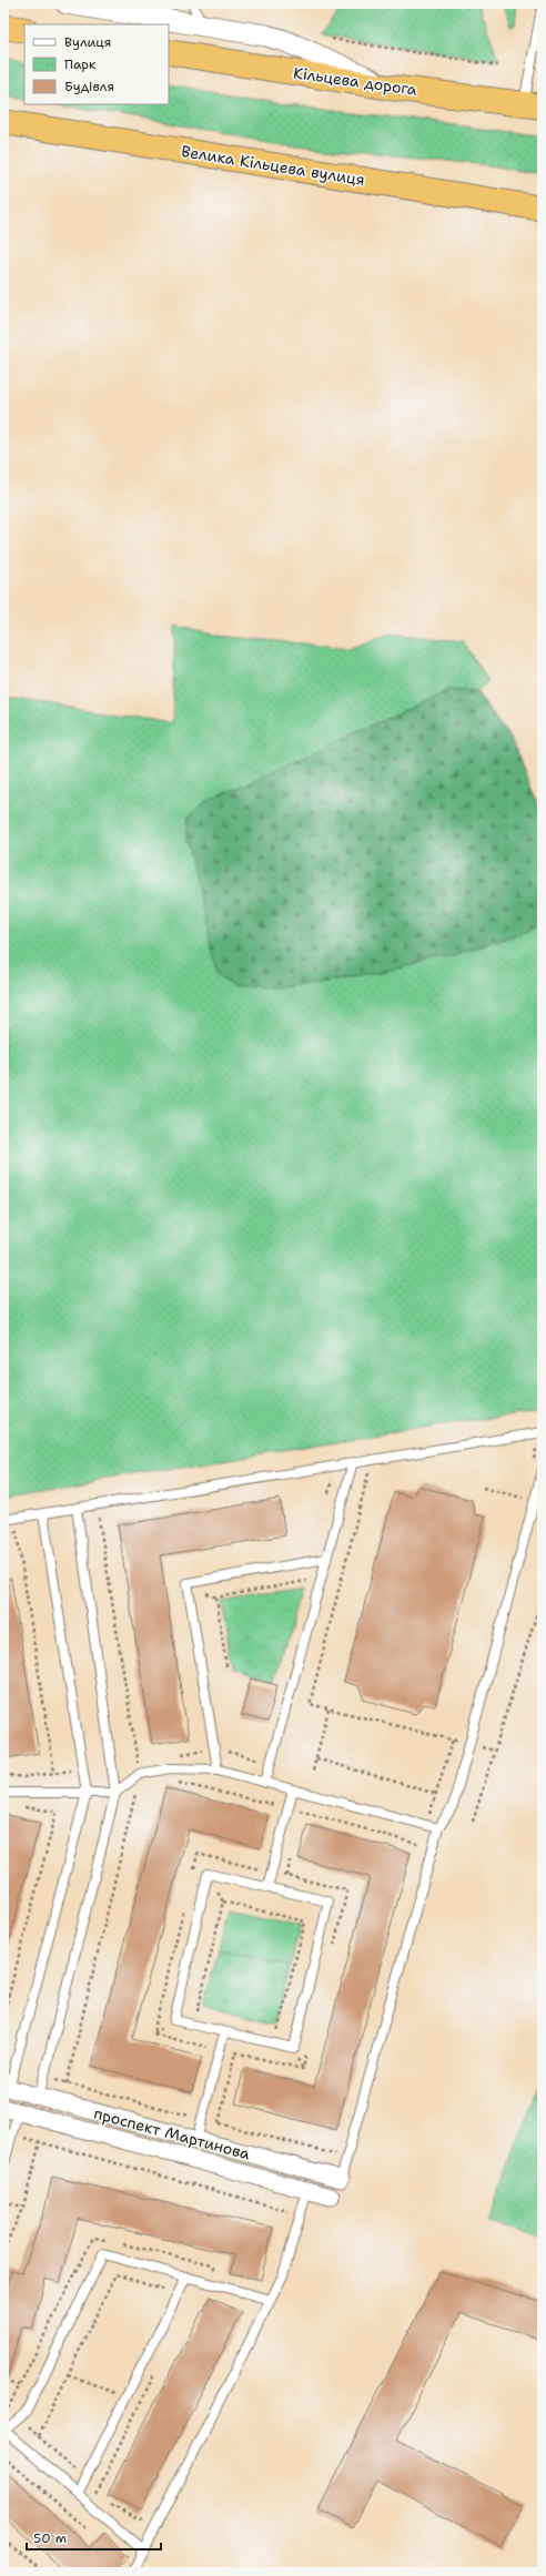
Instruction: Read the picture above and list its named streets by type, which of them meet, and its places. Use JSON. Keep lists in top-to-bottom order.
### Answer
{
  "streets": {
    "highway": ["Кільцева дорога", "Велика Кільцева вулиця"],
    "street": ["проспект Мартинова"]
  },
  "legend": ["Вулиця", "Парк", "Будівля"],
  "scale_bar": "50 m"
}
